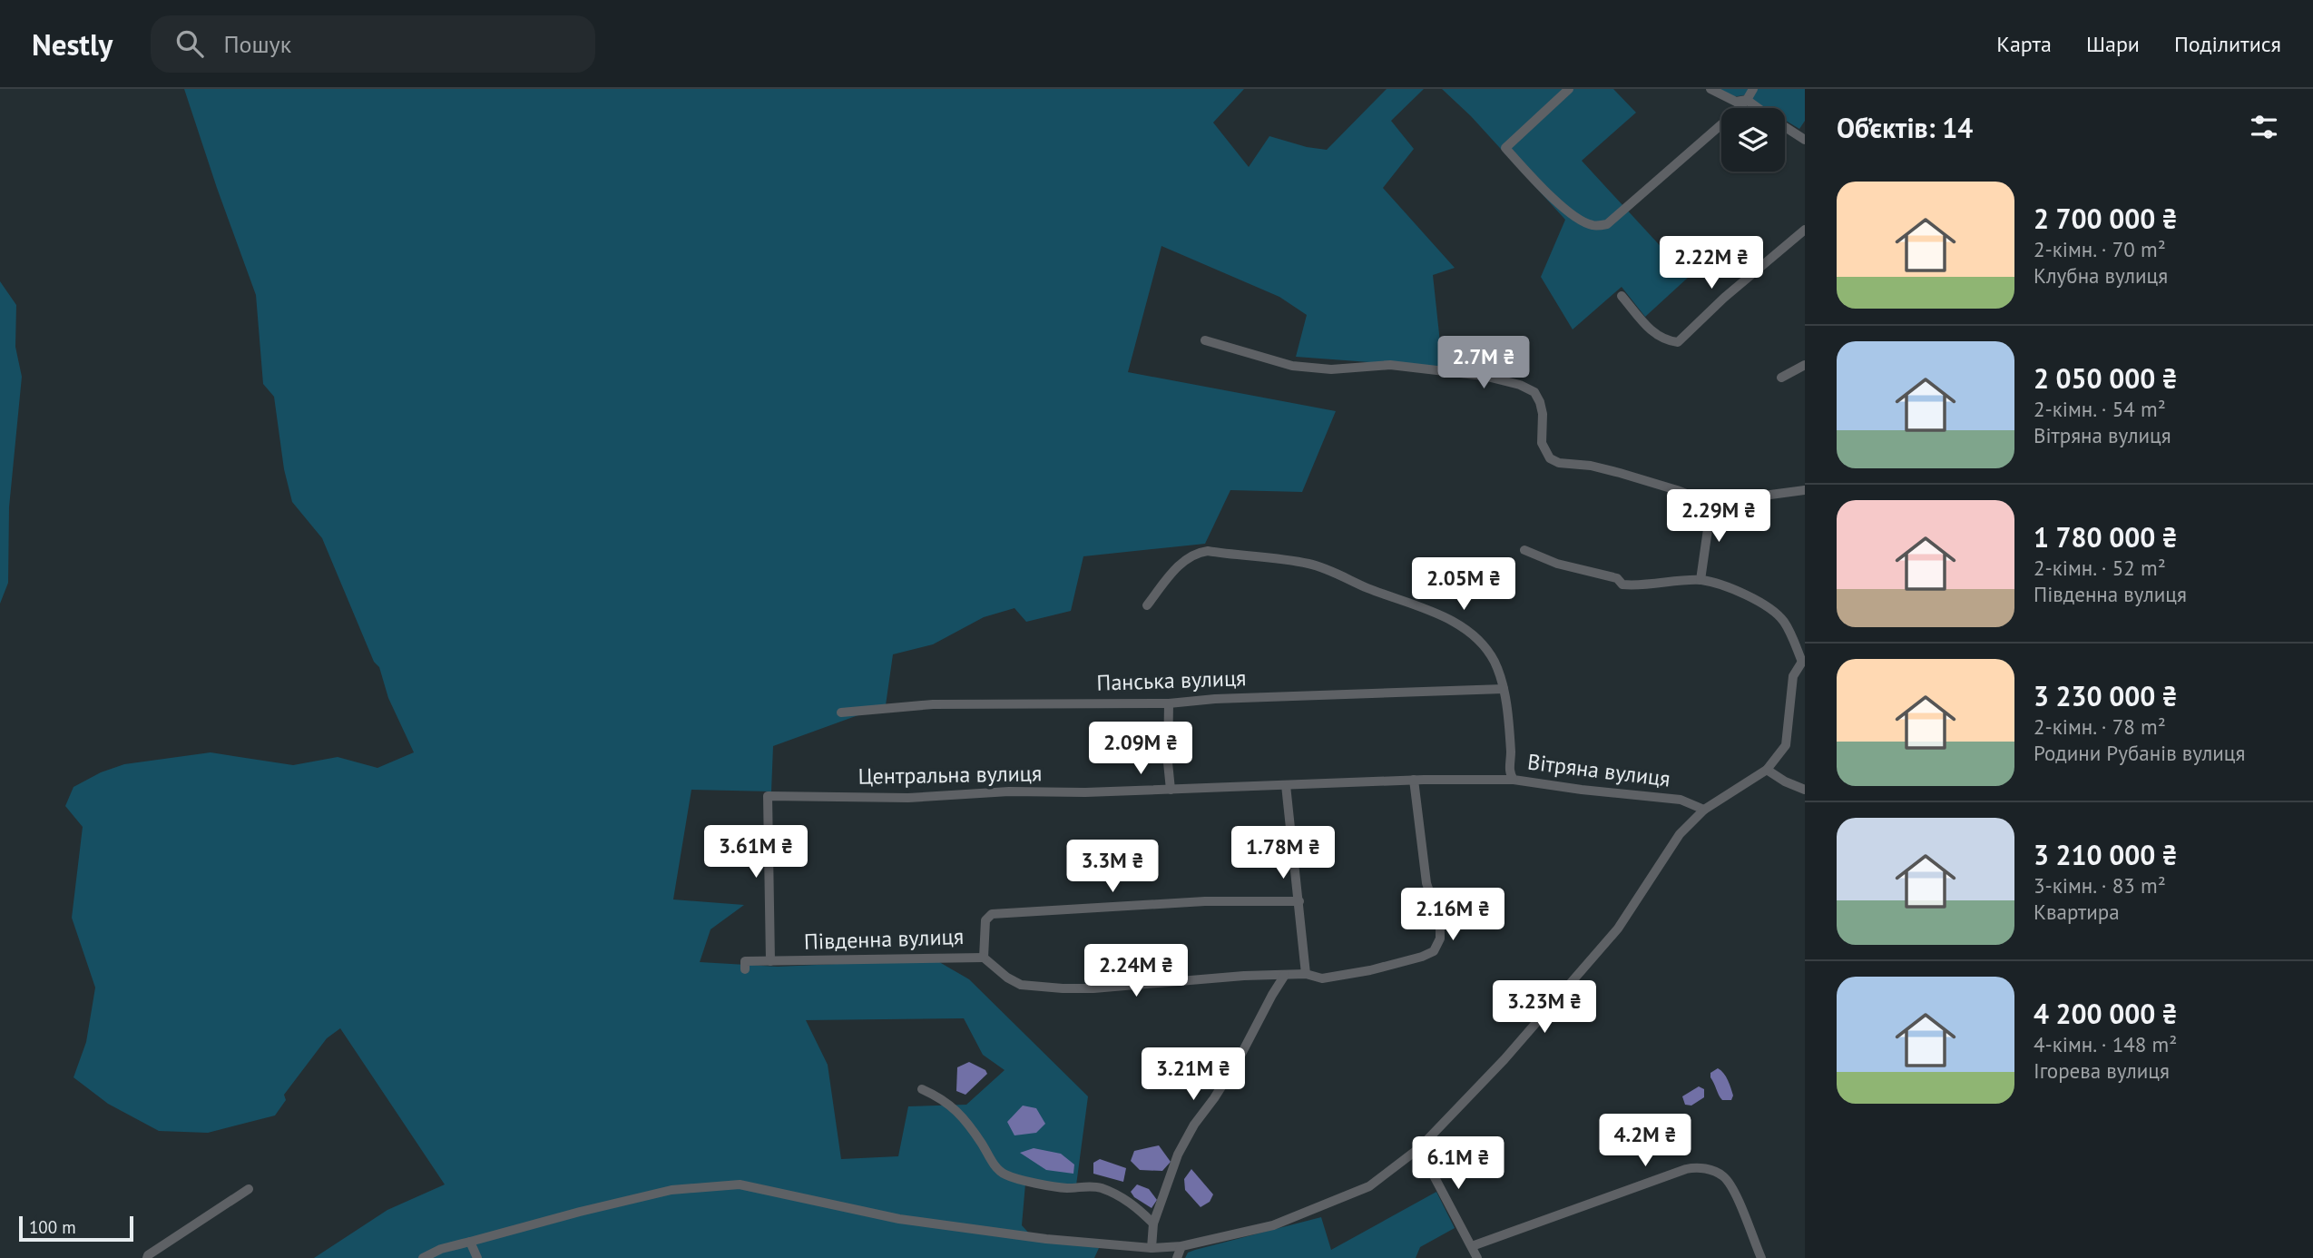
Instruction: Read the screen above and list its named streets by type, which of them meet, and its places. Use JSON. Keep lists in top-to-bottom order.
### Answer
{
  "streets": {
    "street": [
      "Панська вулиця",
      "Вітряна вулиця",
      "Центральна вулиця",
      "Південна вулиця"
    ]
  },
  "crossings": [
    ["Панська вулиця", "Вітряна вулиця"],
    ["Вітряна вулиця", "Центральна вулиця"],
    ["Центральна вулиця", "Південна вулиця"]
  ],
  "scale_bar": "100 m",
  "page": {
    "header": "Nestly",
    "search": "Пошук",
    "nav": ["Карта", "Шари", "Поділитися"],
    "heading": "Об’єктів: 14",
    "list": [
      {
        "name": "2 700 000 ₴",
        "note": "2-кімн. · 70 m² · Клубна вулиця"
      },
      {
        "name": "2 050 000 ₴",
        "note": "2-кімн. · 54 m² · Вітряна вулиця"
      },
      {
        "name": "1 780 000 ₴",
        "note": "2-кімн. · 52 m² · Південна вулиця"
      },
      {
        "name": "3 230 000 ₴",
        "note": "2-кімн. · 78 m² · Родини Рубанів вулиця"
      },
      {
        "name": "3 210 000 ₴",
        "note": "3-кімн. · 83 m² · Квартира"
      },
      {
        "name": "4 200 000 ₴",
        "note": "4-кімн. · 148 m² · Ігорева вулиця"
      }
    ],
    "price": [
      "2.22M ₴",
      "2.7M ₴",
      "2.29M ₴",
      "2.05M ₴",
      "2.09M ₴",
      "3.61M ₴",
      "1.78M ₴",
      "3.3M ₴",
      "2.16M ₴",
      "2.24M ₴",
      "3.23M ₴",
      "3.21M ₴",
      "4.2M ₴",
      "6.1M ₴"
    ],
    "scale": "100 m"
  }
}
